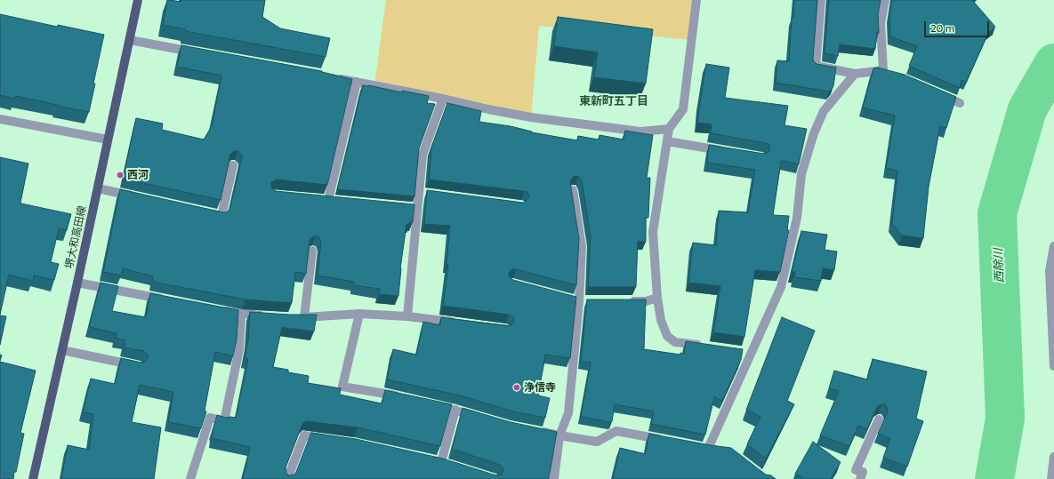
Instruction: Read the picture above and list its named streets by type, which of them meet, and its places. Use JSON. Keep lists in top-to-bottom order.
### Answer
{
  "streets": {
    "main road": ["堺大和高田線"]
  },
  "districts": ["東新町五丁目"],
  "water": ["西除川"],
  "places": ["西河", "浄信寺"],
  "scale_bar": "20 m"
}
